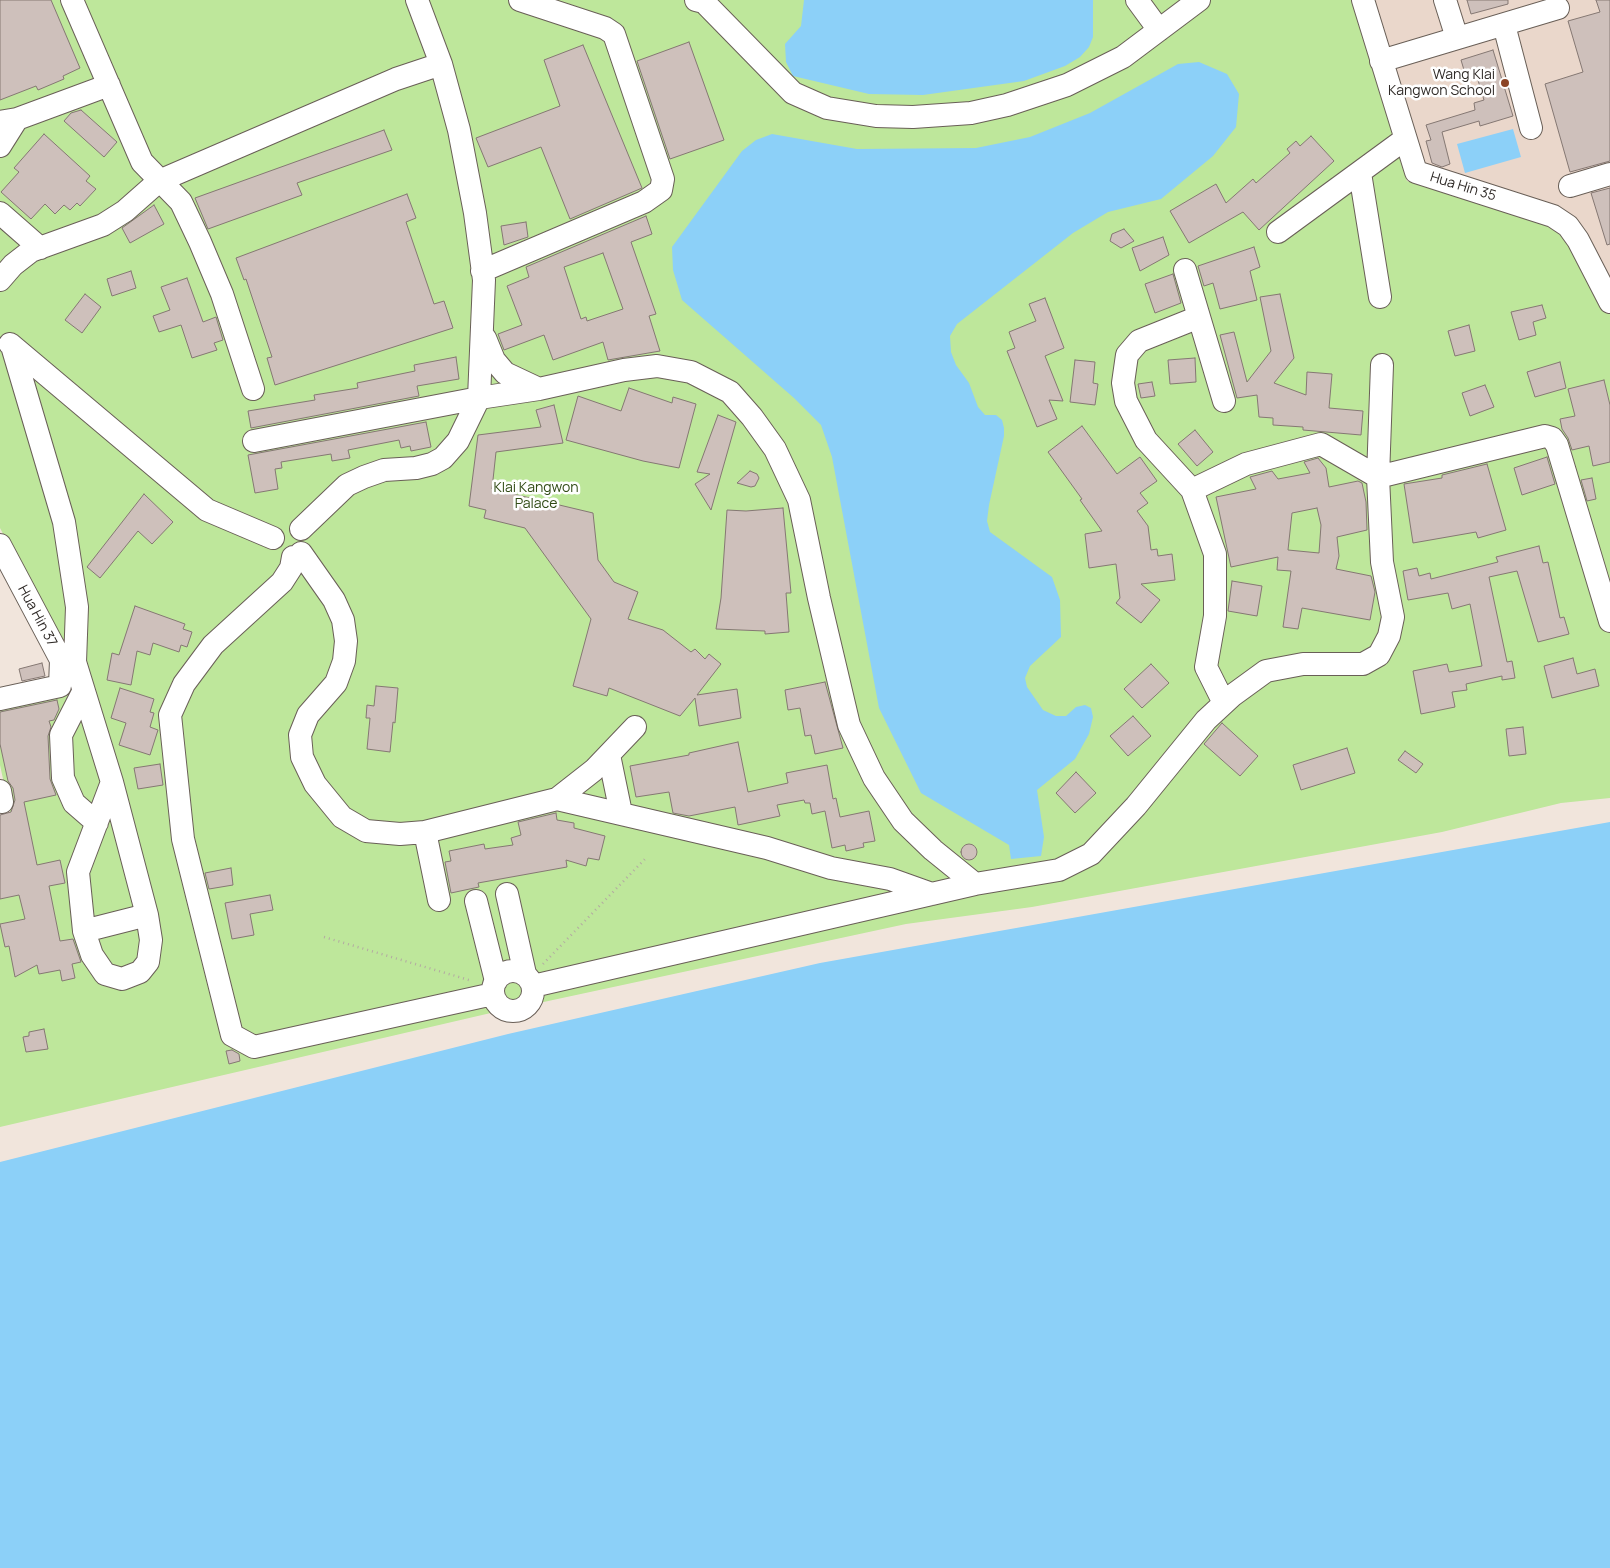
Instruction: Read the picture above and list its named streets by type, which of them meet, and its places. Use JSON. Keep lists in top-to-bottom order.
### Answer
{
  "streets": {
    "street": ["Hua Hin 35", "Hua Hin 37"]
  },
  "parks": ["Klai Kangwon Palace"],
  "places": ["Wang Klai Kangwon School"]
}
